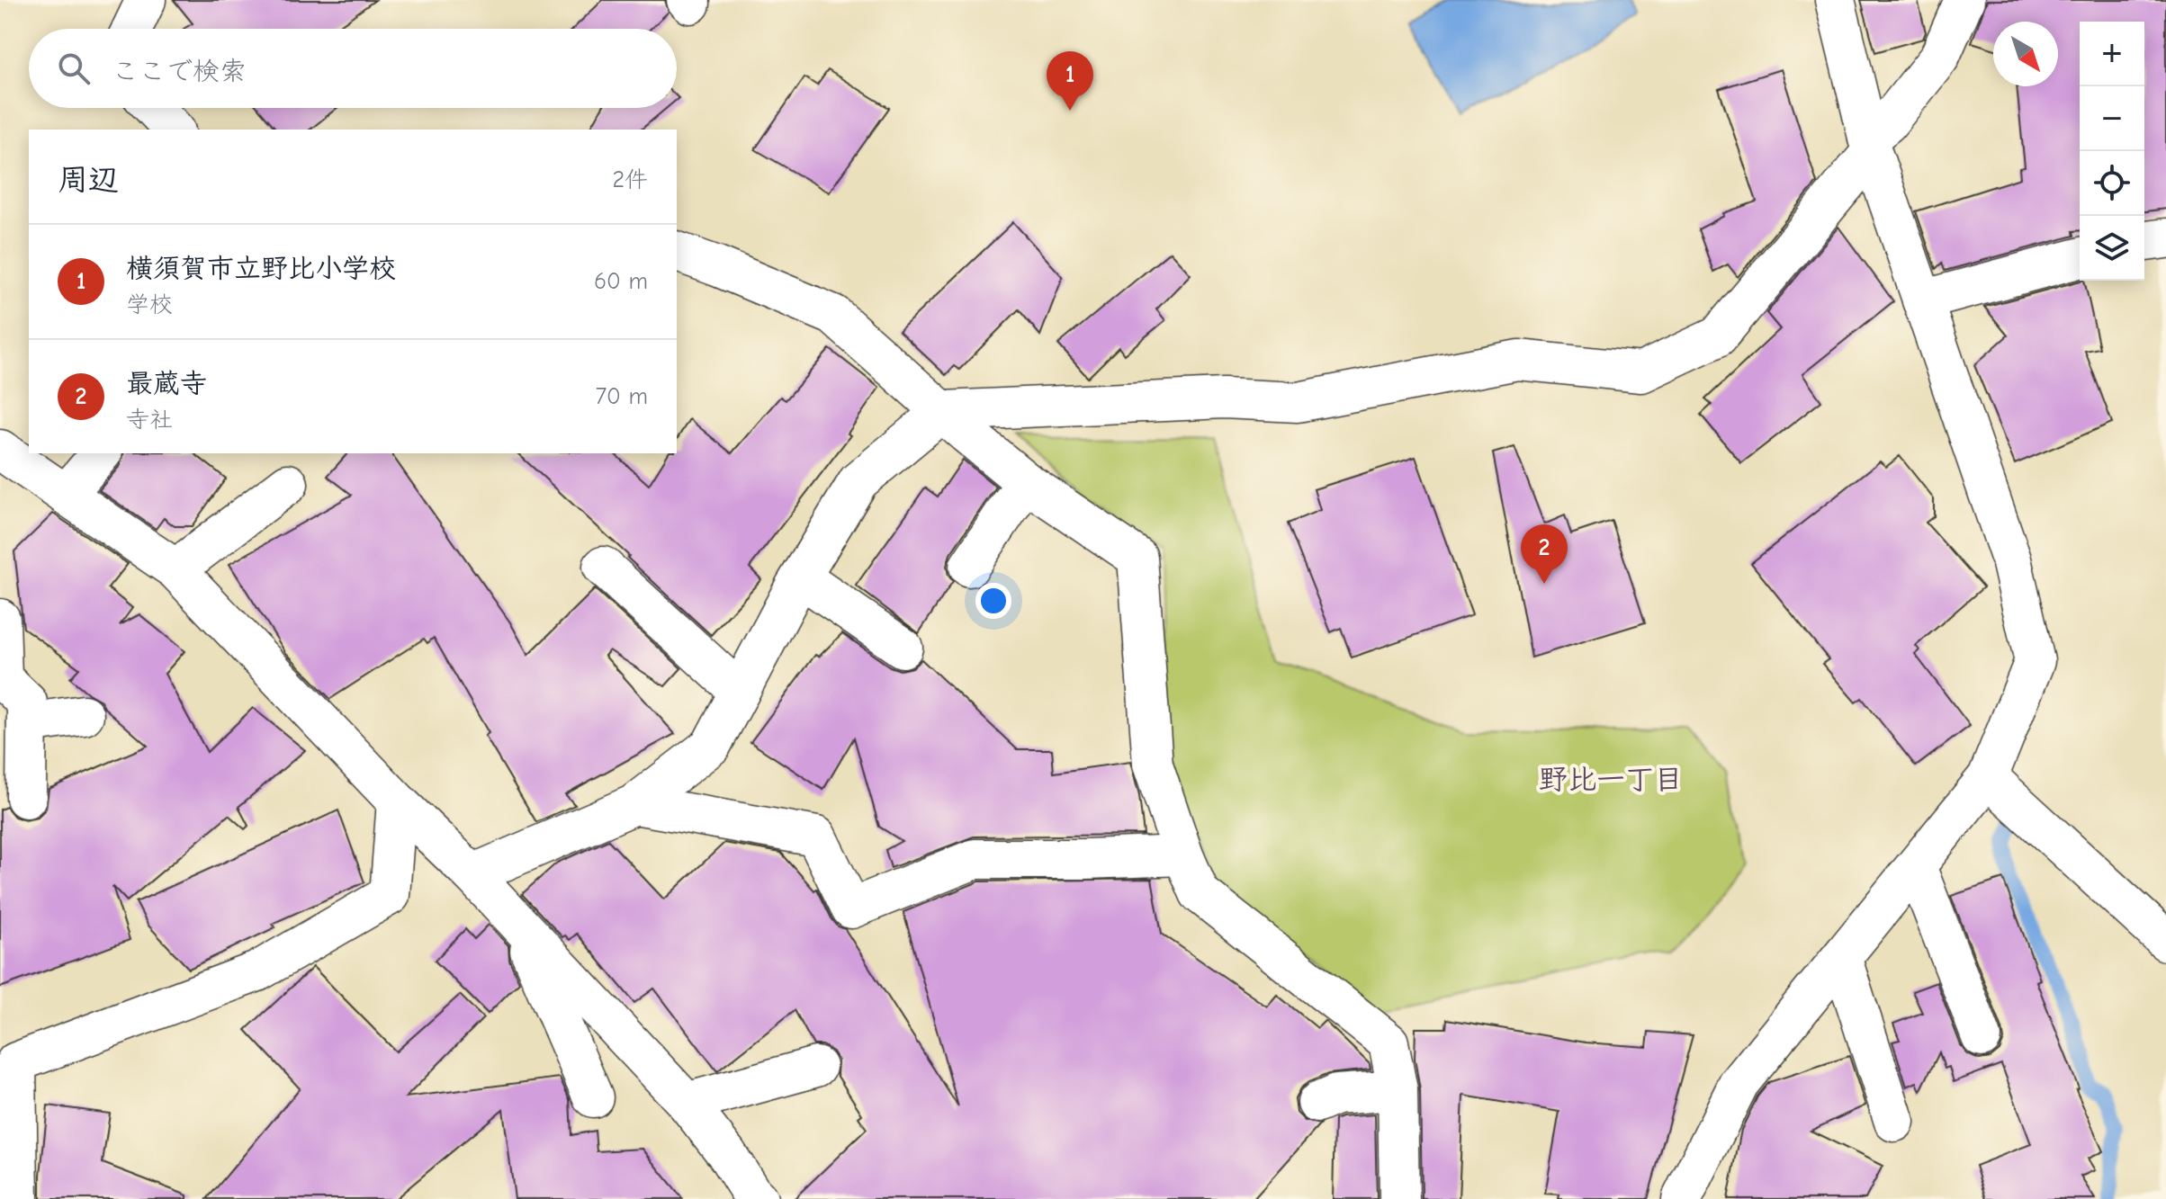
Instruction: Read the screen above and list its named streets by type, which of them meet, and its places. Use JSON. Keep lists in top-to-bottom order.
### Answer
{
  "districts": ["野比一丁目"],
  "north": "bottom right",
  "page": {
    "map_buttons": ["+", "−"],
    "search": "ここで検索",
    "pins": ["1", "2"],
    "heading": ["周辺", "2件"],
    "list": [
      {
        "mark": "1",
        "name": "横須賀市立野比小学校",
        "note": "学校",
        "value": "60 m"
      },
      {
        "mark": "2",
        "name": "最蔵寺",
        "note": "寺社",
        "value": "70 m"
      }
    ]
  }
}
